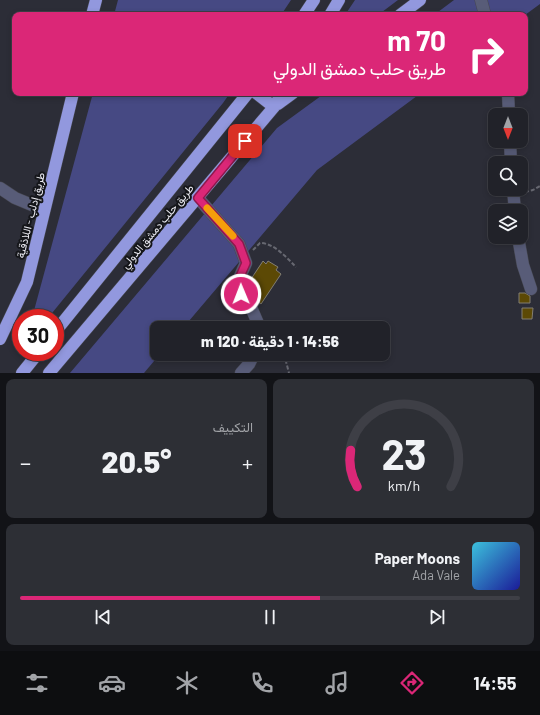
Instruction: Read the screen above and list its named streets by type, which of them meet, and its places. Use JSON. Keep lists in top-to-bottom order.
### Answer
{
  "streets": {
    "highway": ["طريق إدلب - اللاذقية", "طريق حلب دمشق الدولي"]
  },
  "north": "bottom",
  "page": {
    "turn": ["70 m", "طريق حلب دمشق الدولي"],
    "limit": "30",
    "trip": "14:56 · 1 دقيقة · 120 m",
    "tile": "التكييف",
    "heat": ["−", "20.5°", "+"],
    "song": ["Paper Moons", "Ada Vale"],
    "tabs": "14:55",
    "gauge": ["23", "km/h"]
  }
}
